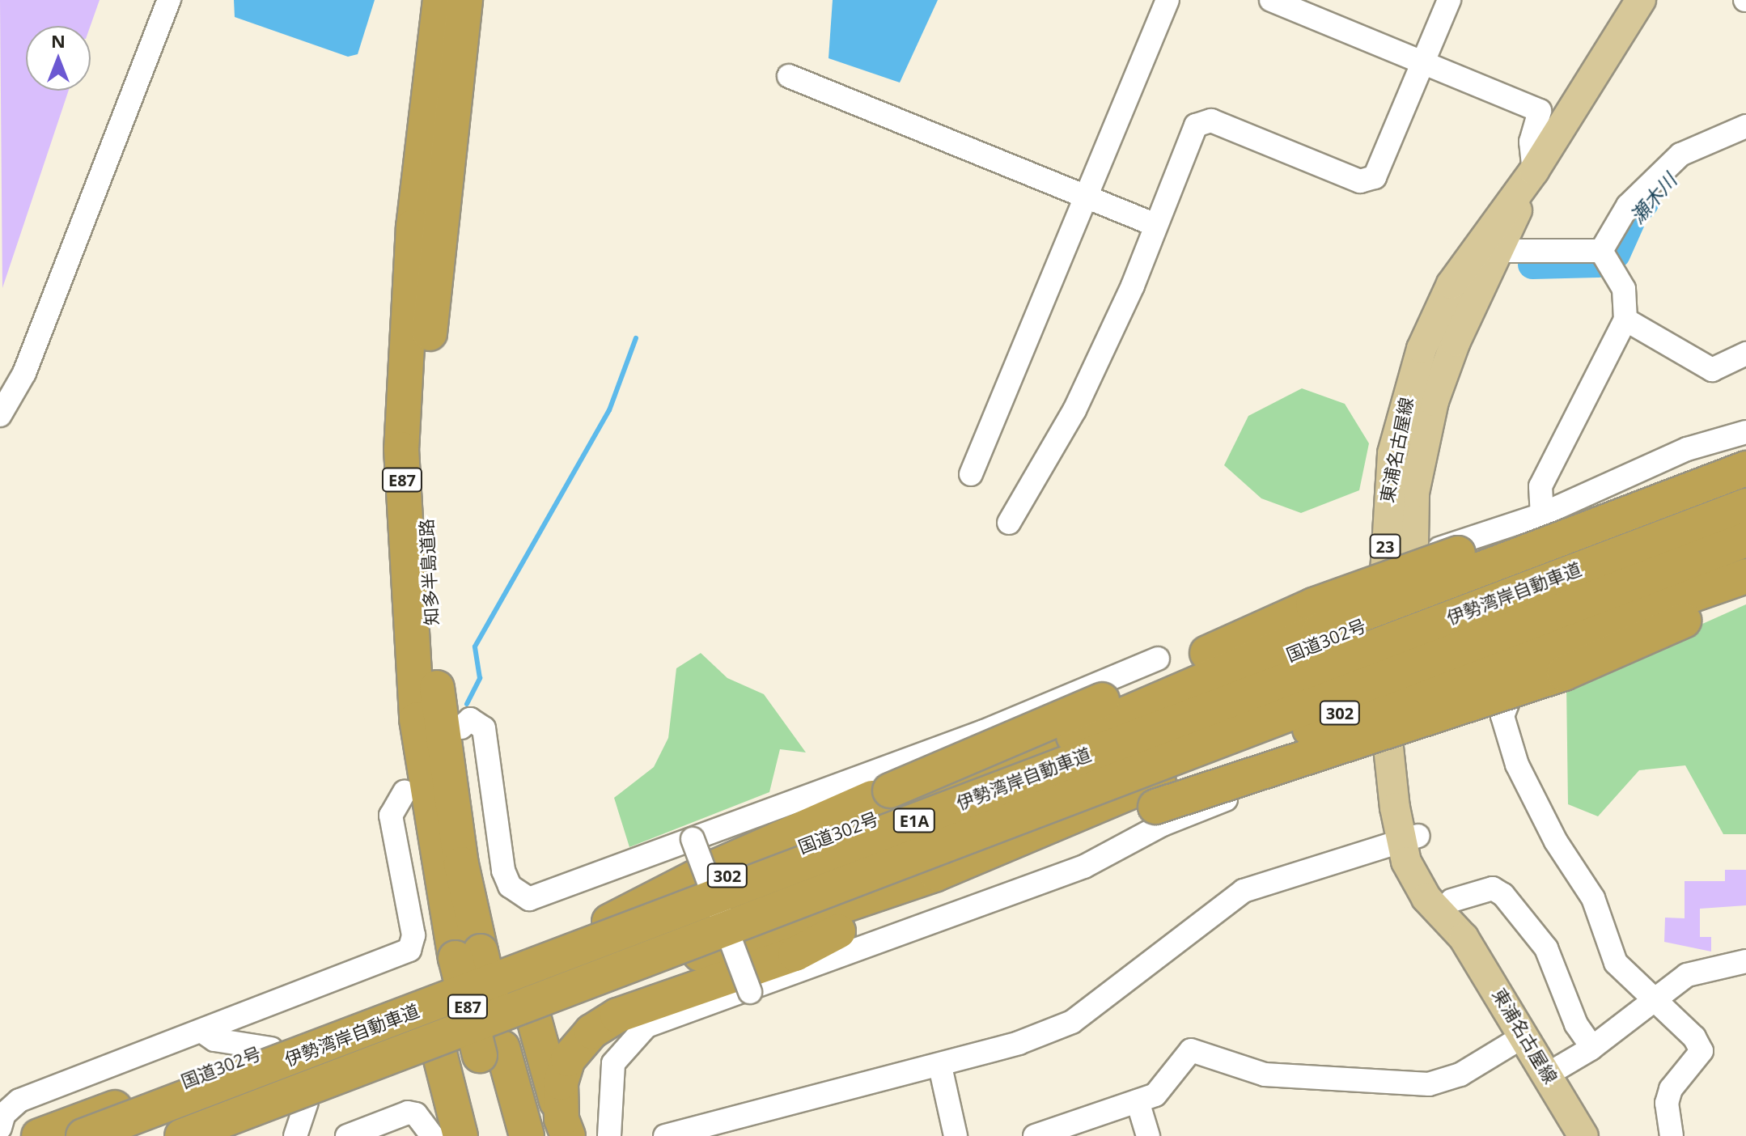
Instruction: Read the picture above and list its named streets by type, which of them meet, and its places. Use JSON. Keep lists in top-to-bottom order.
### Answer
{
  "streets": {
    "highway": [
      "E87",
      "知多半島道路",
      "伊勢湾岸自動車道",
      "国道302号",
      "302",
      "E1A"
    ],
    "main road": ["東浦名古屋線", "23"]
  },
  "crossings": [
    ["東浦名古屋線", "国道302号"],
    ["東浦名古屋線", "302"]
  ],
  "water": ["瀬木川"],
  "north": "top"
}
